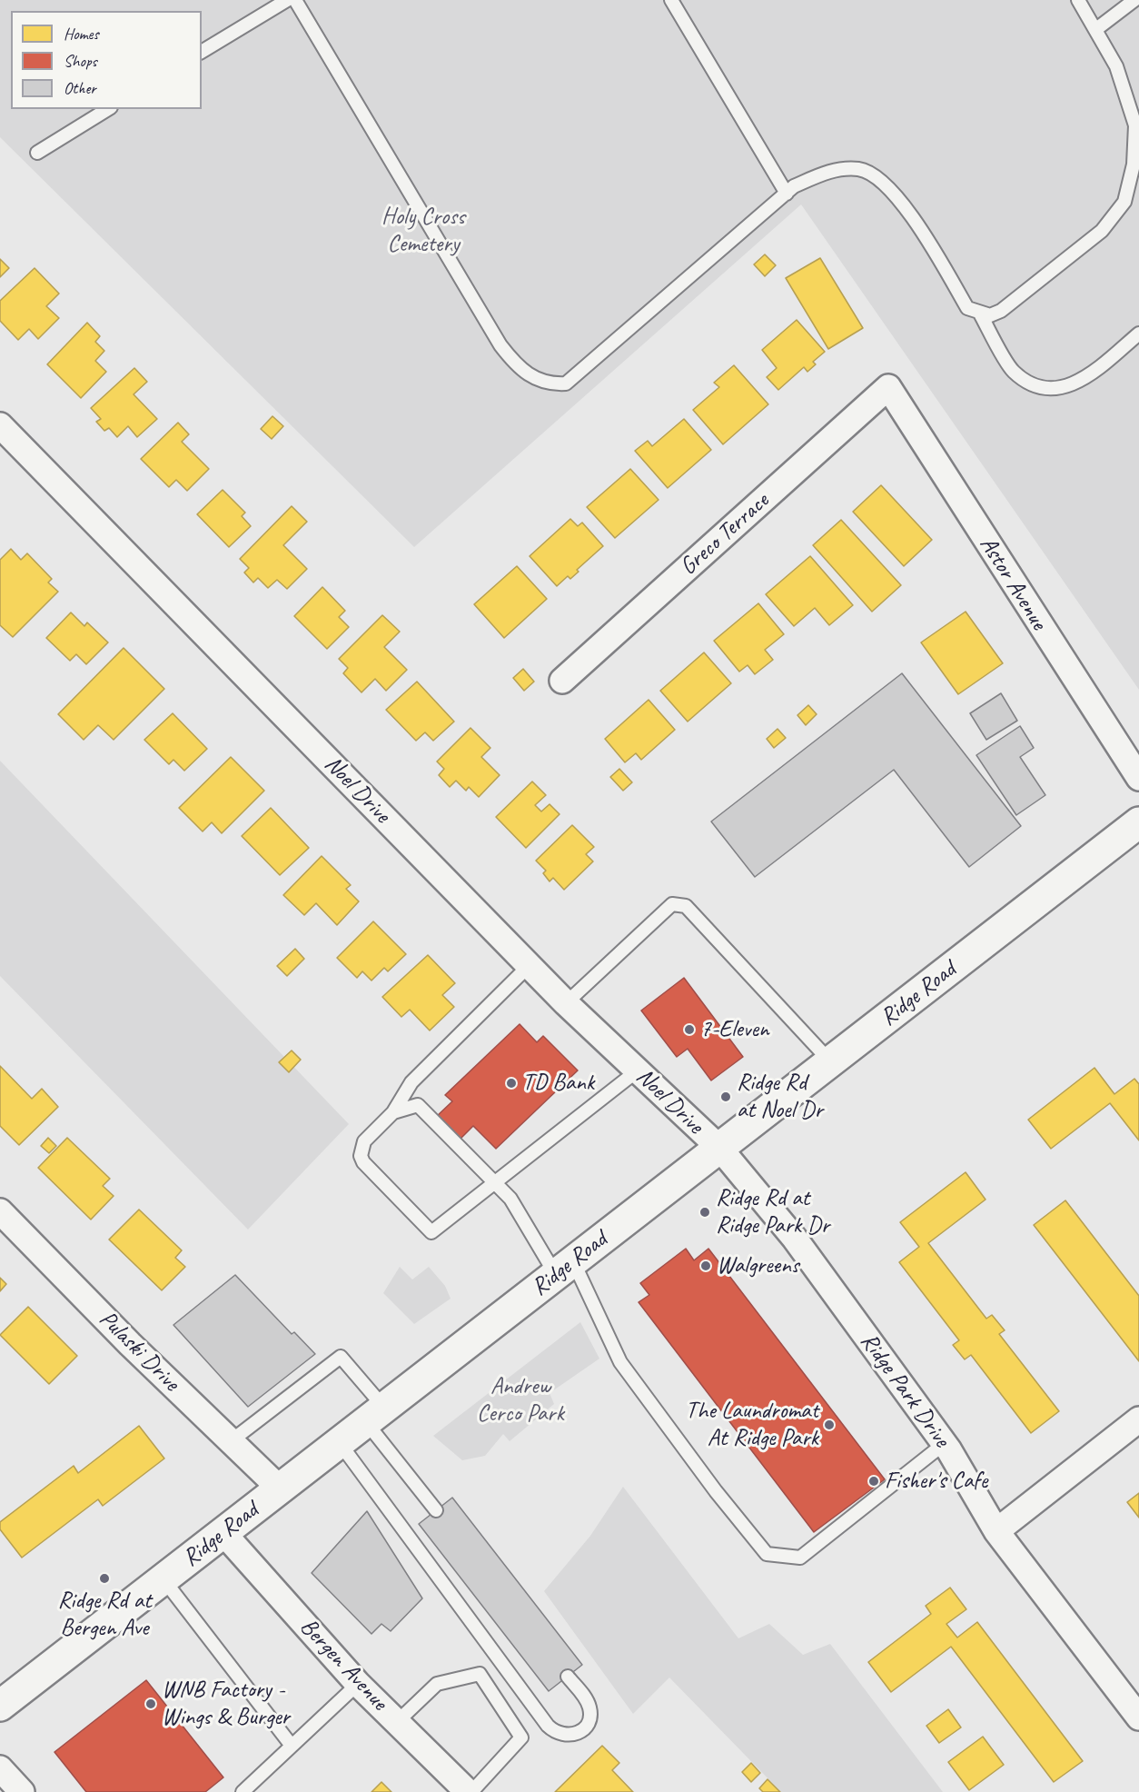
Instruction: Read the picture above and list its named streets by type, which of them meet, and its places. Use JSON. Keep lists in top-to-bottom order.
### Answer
{
  "streets": {
    "main road": ["Ridge Road"],
    "street": [
      "Greco Terrace",
      "Astor Avenue",
      "Noel Drive",
      "Pulaski Drive",
      "Ridge Park Drive",
      "Bergen Avenue"
    ]
  },
  "crossings": [
    ["Greco Terrace", "Astor Avenue"],
    ["Noel Drive", "Ridge Road"],
    ["Noel Drive", "Ridge Park Drive"],
    ["Ridge Road", "Pulaski Drive"],
    ["Ridge Road", "Ridge Park Drive"],
    ["Ridge Road", "Bergen Avenue"]
  ],
  "parks": ["Holy Cross Cemetery", "Andrew Cerco Park"],
  "places": [
    "7-Eleven",
    "TD Bank",
    "Ridge Rd at Noel Dr",
    "Ridge Rd at Ridge Park Dr",
    "Walgreens",
    "The Laundromat At Ridge Park",
    "Fisher's Cafe",
    "Ridge Rd at Bergen Ave",
    "WNB Factory - Wings & Burger"
  ],
  "legend": ["Homes", "Shops", "Other"]
}
